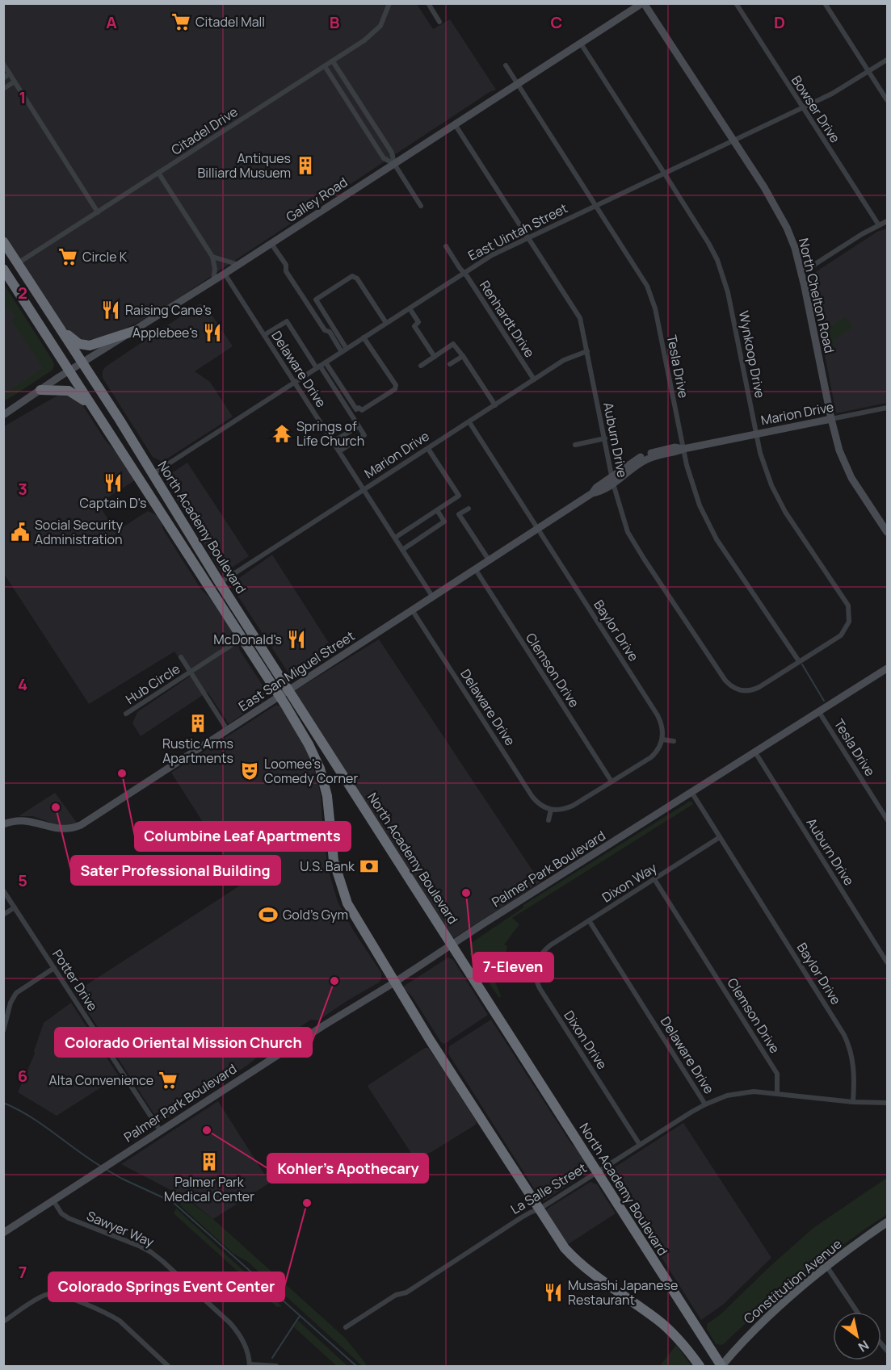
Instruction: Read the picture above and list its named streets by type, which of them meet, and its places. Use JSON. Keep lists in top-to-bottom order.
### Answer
{
  "streets": {
    "highway": ["North Academy Boulevard"],
    "main road": [
      "Galley Road",
      "North Chelton Road",
      "Marion Drive",
      "East San Miguel Street",
      "Palmer Park Boulevard",
      "Constitution Avenue"
    ],
    "street": [
      "Bowser Drive",
      "Citadel Drive",
      "East Uintah Street",
      "Renhardt Drive",
      "Wynkoop Drive",
      "Tesla Drive",
      "Delaware Drive",
      "Auburn Drive",
      "Baylor Drive",
      "Clemson Drive",
      "Hub Circle",
      "Dixon Way",
      "Potter Drive",
      "Dixon Drive",
      "La Salle Street",
      "Sawyer Way"
    ]
  },
  "crossings": [
    ["Bowser Drive", "East Uintah Street"],
    ["Citadel Drive", "North Academy Boulevard"],
    ["Galley Road", "North Chelton Road"],
    ["Galley Road", "Wynkoop Drive"],
    ["Galley Road", "Tesla Drive"],
    ["Galley Road", "Delaware Drive"],
    ["Galley Road", "Auburn Drive"],
    ["Galley Road", "North Academy Boulevard"],
    ["East Uintah Street", "North Chelton Road"],
    ["East Uintah Street", "Renhardt Drive"],
    ["East Uintah Street", "Wynkoop Drive"],
    ["East Uintah Street", "Tesla Drive"],
    ["East Uintah Street", "Delaware Drive"],
    ["East Uintah Street", "Auburn Drive"],
    ["East Uintah Street", "North Academy Boulevard"],
    ["North Chelton Road", "Marion Drive"],
    ["Renhardt Drive", "Marion Drive"],
    ["Wynkoop Drive", "Tesla Drive"],
    ["Wynkoop Drive", "Marion Drive"],
    ["Wynkoop Drive", "Auburn Drive"],
    ["Tesla Drive", "Marion Drive"],
    ["Tesla Drive", "Auburn Drive"],
    ["Tesla Drive", "Palmer Park Boulevard"],
    ["Delaware Drive", "Marion Drive"],
    ["Delaware Drive", "East San Miguel Street"],
    ["Delaware Drive", "Dixon Way"],
    ["Delaware Drive", "La Salle Street"],
    ["Marion Drive", "Auburn Drive"],
    ["Marion Drive", "North Academy Boulevard"],
    ["Marion Drive", "Baylor Drive"],
    ["Marion Drive", "East San Miguel Street"],
    ["Auburn Drive", "East San Miguel Street"],
    ["Auburn Drive", "Palmer Park Boulevard"],
    ["North Academy Boulevard", "East San Miguel Street"],
    ["North Academy Boulevard", "Hub Circle"],
    ["North Academy Boulevard", "Palmer Park Boulevard"],
    ["North Academy Boulevard", "La Salle Street"],
    ["North Academy Boulevard", "Constitution Avenue"],
    ["Baylor Drive", "East San Miguel Street"],
    ["Baylor Drive", "Palmer Park Boulevard"],
    ["Baylor Drive", "Dixon Way"],
    ["Baylor Drive", "La Salle Street"],
    ["Clemson Drive", "East San Miguel Street"],
    ["Clemson Drive", "Dixon Way"],
    ["Clemson Drive", "La Salle Street"],
    ["East San Miguel Street", "Hub Circle"],
    ["Palmer Park Boulevard", "Potter Drive"],
    ["Palmer Park Boulevard", "Sawyer Way"],
    ["Dixon Way", "Dixon Drive"],
    ["Dixon Drive", "La Salle Street"]
  ],
  "places": {
    "supermarket": ["Citadel Mall", "Circle K", "Alta Convenience"],
    "building": ["Antiques Billiard Musuem", "Rustic Arms Apartments", "Palmer Park Medical Center"],
    "restaurant": [
      "Raising Cane's",
      "Applebee's",
      "Captain D's",
      "McDonald's",
      "Musashi Japanese Restaurant"
    ],
    "temple": ["Springs of Life Church"],
    "public building": ["Social Security Administration"],
    "theatre": ["Loomee's Comedy Corner"],
    "other": [
      "Columbine Leaf Apartments",
      "Sater Professional Building",
      "7-Eleven",
      "Colorado Oriental Mission Church",
      "Kohler's Apothecary",
      "Colorado Springs Event Center"
    ],
    "bank": ["U.S. Bank"],
    "sports": ["Gold's Gym"]
  },
  "north": "bottom right",
  "grid": {
    "columns": [
      "A",
      "B",
      "C",
      "D"
    ],
    "rows": [
      "1",
      "2",
      "3",
      "4",
      "5",
      "6",
      "7"
    ]
  }
}
